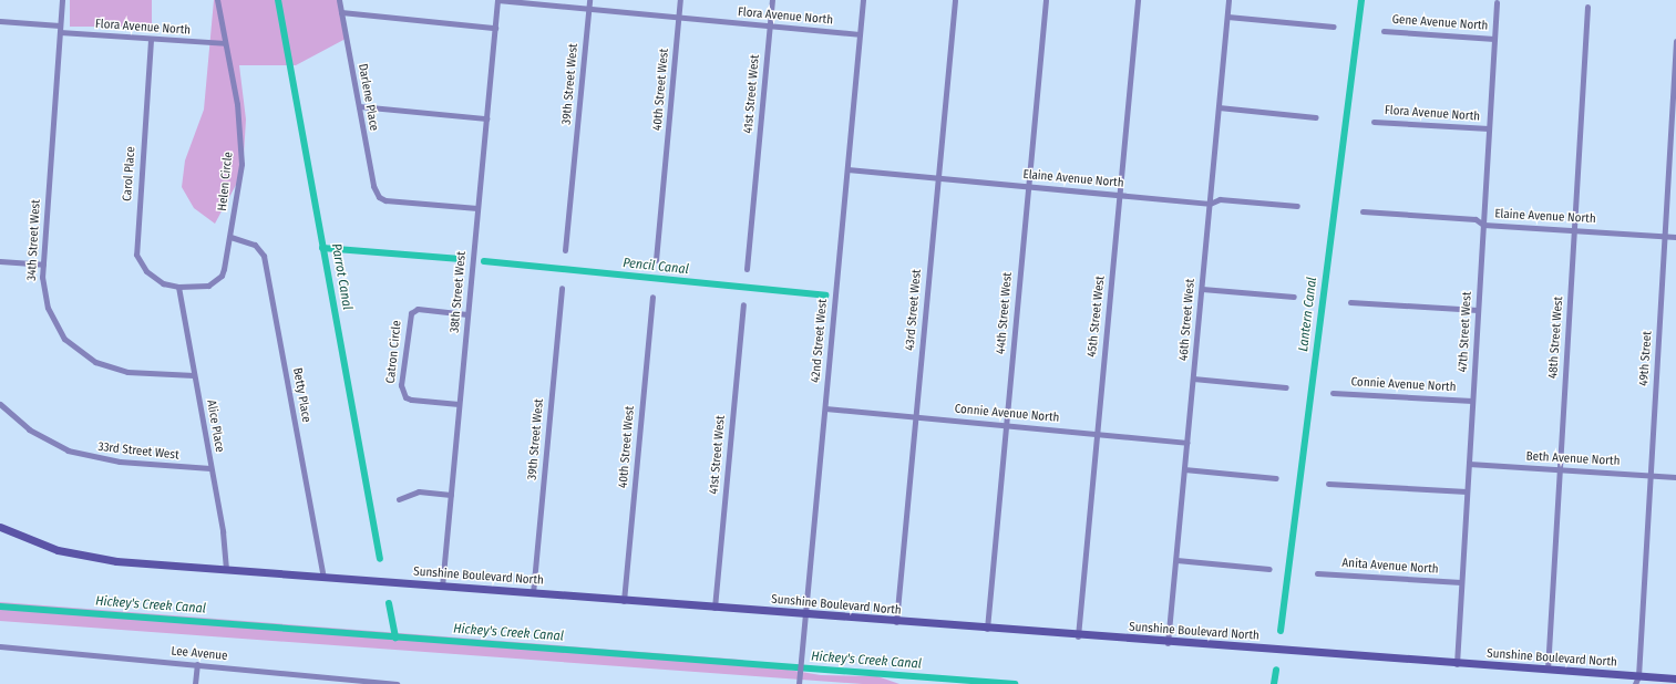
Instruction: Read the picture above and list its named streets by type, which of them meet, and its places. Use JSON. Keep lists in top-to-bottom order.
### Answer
{
  "streets": {
    "street": [
      "Flora Avenue North",
      "Gene Avenue North",
      "39th Street West",
      "40th Street West",
      "41st Street West",
      "Darlene Place",
      "Carol Place",
      "Elaine Avenue North",
      "Helen Circle",
      "34th Street West",
      "38th Street West",
      "43rd Street West",
      "44th Street West",
      "45th Street West",
      "46th Street West",
      "47th Street West",
      "48th Street West",
      "42nd Street West",
      "Catron Circle",
      "49th Street",
      "Connie Avenue North",
      "Betty Place",
      "Alice Place",
      "33rd Street West",
      "Beth Avenue North",
      "Anita Avenue North",
      "Sunshine Boulevard North",
      "Lee Avenue"
    ]
  },
  "crossings": [
    ["Flora Avenue North", "39th Street West"],
    ["Flora Avenue North", "40th Street West"],
    ["Flora Avenue North", "41st Street West"],
    ["Flora Avenue North", "Carol Place"],
    ["Flora Avenue North", "Helen Circle"],
    ["Flora Avenue North", "34th Street West"],
    ["Flora Avenue North", "38th Street West"],
    ["Flora Avenue North", "47th Street West"],
    ["Flora Avenue North", "42nd Street West"],
    ["Gene Avenue North", "47th Street West"],
    ["39th Street West", "Sunshine Boulevard North"],
    ["40th Street West", "Sunshine Boulevard North"],
    ["41st Street West", "Sunshine Boulevard North"],
    ["Darlene Place", "38th Street West"],
    ["Carol Place", "Helen Circle"],
    ["Carol Place", "Alice Place"],
    ["Elaine Avenue North", "43rd Street West"],
    ["Elaine Avenue North", "44th Street West"],
    ["Elaine Avenue North", "45th Street West"],
    ["Elaine Avenue North", "46th Street West"],
    ["Elaine Avenue North", "47th Street West"],
    ["Elaine Avenue North", "48th Street West"],
    ["Elaine Avenue North", "42nd Street West"],
    ["Elaine Avenue North", "49th Street"],
    ["Helen Circle", "Betty Place"],
    ["Helen Circle", "Alice Place"],
    ["34th Street West", "Alice Place"],
    ["38th Street West", "Catron Circle"],
    ["38th Street West", "Sunshine Boulevard North"],
    ["43rd Street West", "Connie Avenue North"],
    ["43rd Street West", "Sunshine Boulevard North"],
    ["44th Street West", "Connie Avenue North"],
    ["44th Street West", "Sunshine Boulevard North"],
    ["45th Street West", "Connie Avenue North"],
    ["45th Street West", "Sunshine Boulevard North"],
    ["46th Street West", "Connie Avenue North"],
    ["46th Street West", "Sunshine Boulevard North"],
    ["47th Street West", "Connie Avenue North"],
    ["47th Street West", "Beth Avenue North"],
    ["47th Street West", "Anita Avenue North"],
    ["47th Street West", "Sunshine Boulevard North"],
    ["48th Street West", "Beth Avenue North"],
    ["48th Street West", "Sunshine Boulevard North"],
    ["42nd Street West", "Connie Avenue North"],
    ["42nd Street West", "Sunshine Boulevard North"],
    ["49th Street", "Beth Avenue North"],
    ["49th Street", "Sunshine Boulevard North"],
    ["Betty Place", "Sunshine Boulevard North"],
    ["Alice Place", "33rd Street West"],
    ["Alice Place", "Sunshine Boulevard North"]
  ],
  "water": [
    "Pencil Canal",
    "Parrot Canal",
    "Lantern Canal",
    "Hickey's Creek Canal"
  ]
}
